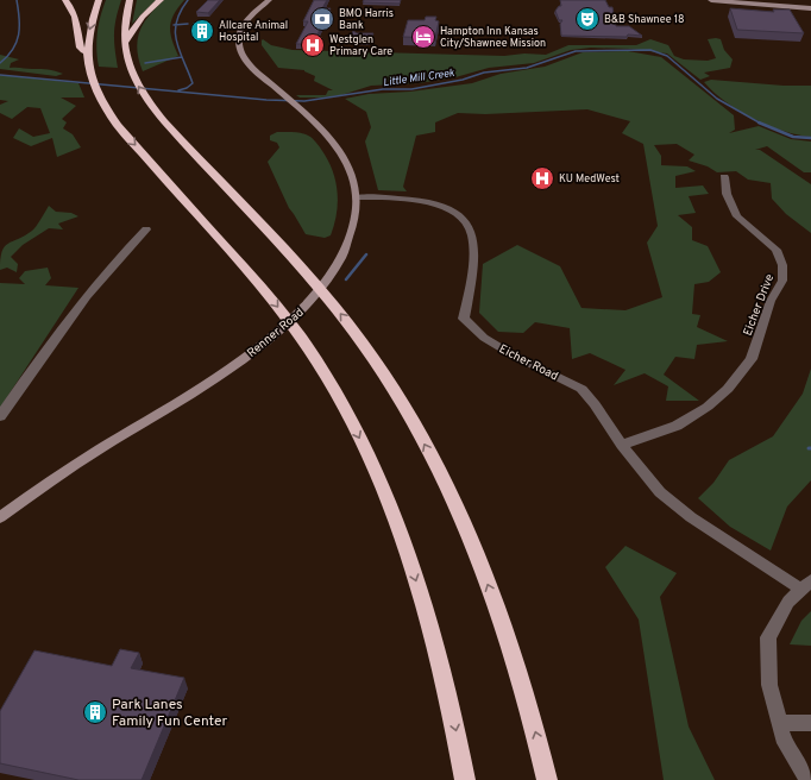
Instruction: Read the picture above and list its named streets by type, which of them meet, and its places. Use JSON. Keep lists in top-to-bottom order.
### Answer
{
  "streets": {
    "main road": ["Renner Road"],
    "street": ["Eicher Drive", "Eicher Road"]
  },
  "crossings": [
    ["Eicher Drive", "Eicher Road"],
    ["Renner Road", "Eicher Road"]
  ],
  "water": ["Little Mill Creek"],
  "places": {
    "bank": ["BMO Harris Bank"],
    "theatre": ["B&B Shawnee 18"],
    "building": ["Allcare Animal Hospital", "Park Lanes Family Fun Center"],
    "hotel": ["Hampton Inn Kansas City/Shawnee Mission"],
    "hospital": ["Westglen Primary Care", "KU MedWest"]
  }
}
